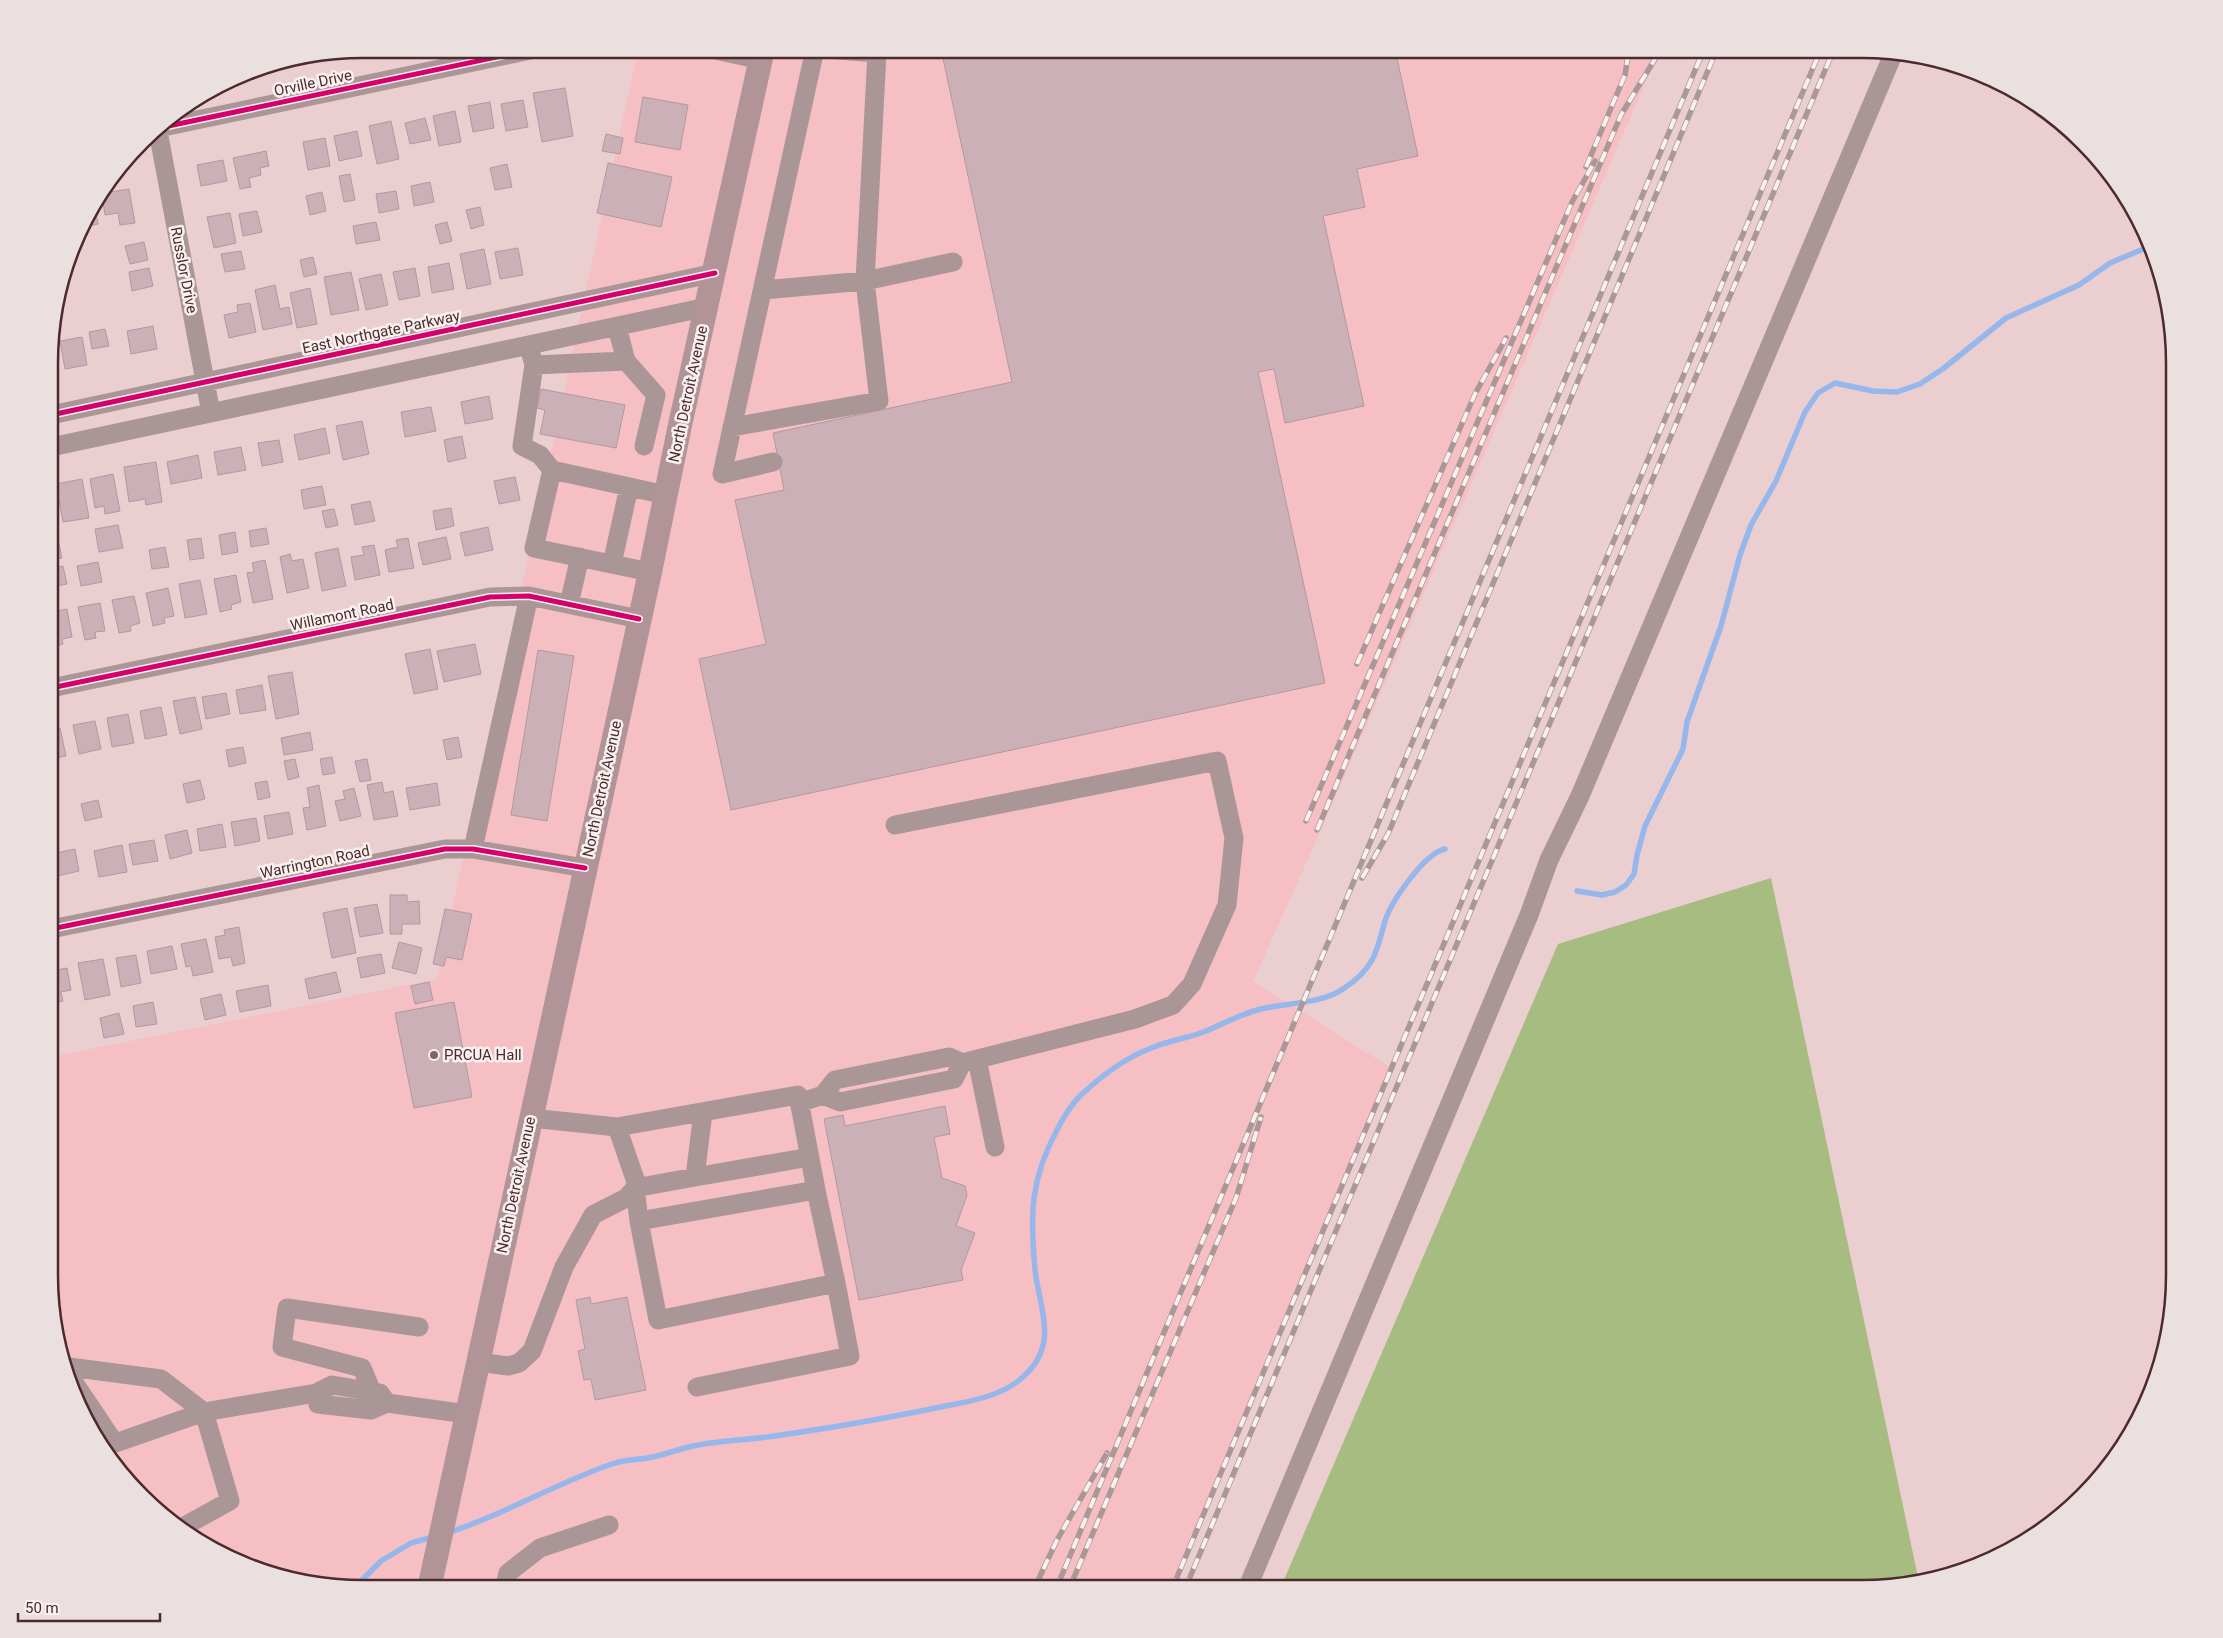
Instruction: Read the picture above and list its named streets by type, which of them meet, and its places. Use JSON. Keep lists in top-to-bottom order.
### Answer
{
  "streets": {
    "main road": ["North Detroit Avenue"],
    "street": [
      "Orville Drive",
      "Russlor Drive",
      "East Northgate Parkway",
      "Willamont Road",
      "Warrington Road"
    ]
  },
  "crossings": [
    ["Russlor Drive", "East Northgate Parkway"],
    ["East Northgate Parkway", "North Detroit Avenue"],
    ["North Detroit Avenue", "Willamont Road"],
    ["North Detroit Avenue", "Warrington Road"]
  ],
  "places": ["PRCUA Hall"],
  "scale_bar": "50 m"
}
